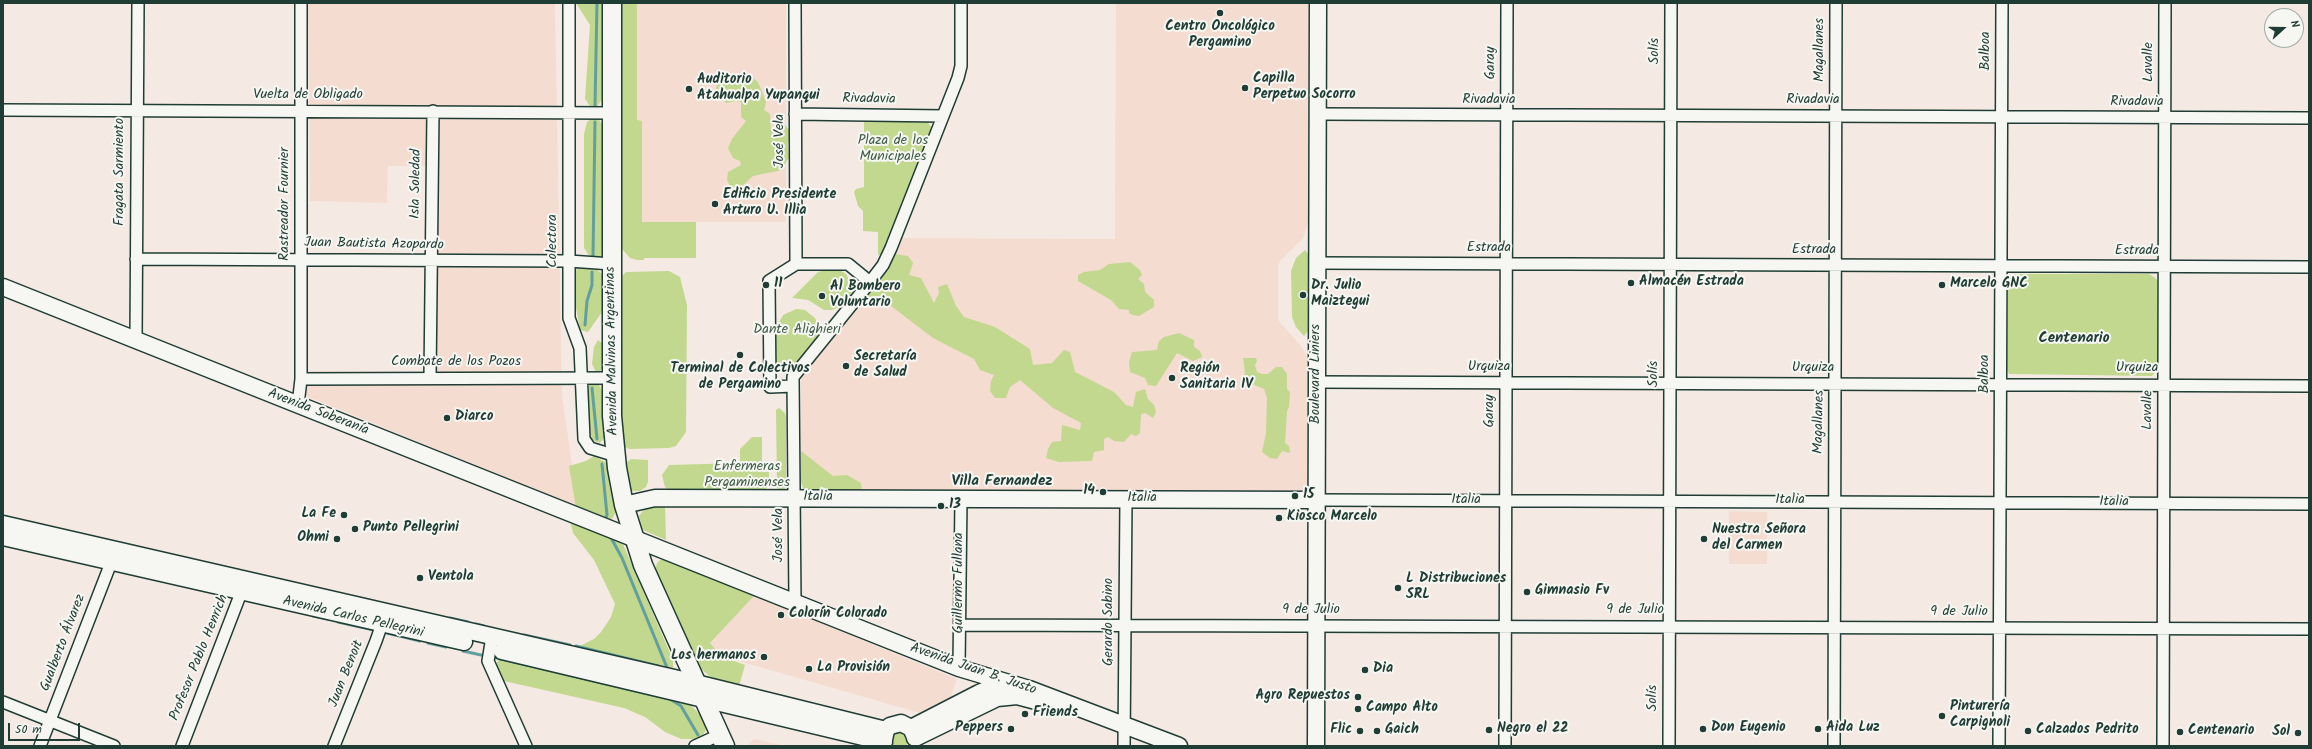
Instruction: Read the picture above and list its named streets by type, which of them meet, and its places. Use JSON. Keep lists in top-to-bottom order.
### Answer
{
  "streets": {
    "main road": [
      "Avenida Malvinas Argentinas",
      "Boulevard Liniers",
      "Avenida Soberanía",
      "Italia",
      "Avenida Carlos Pellegrini",
      "Avenida Juan B. Justo"
    ],
    "street": [
      "Magallanes",
      "Solís",
      "Balboa",
      "Lavalle",
      "Garay",
      "Vuelta de Obligado",
      "Rivadavia",
      "José Vela",
      "Fragata Sarmiento",
      "Isla Soledad",
      "Rastreador Fournier",
      "Colectora",
      "Juan Bautista Azopardo",
      "Estrada",
      "Combate de los Pozos",
      "Urquiza",
      "Guillermo Fullana",
      "9 de Julio",
      "Gerardo Sabino",
      "Gualberto Álvarez",
      "Profesor Pablo Henrich",
      "Juan Benoit"
    ]
  },
  "crossings": [
    ["Magallanes", "Rivadavia"],
    ["Magallanes", "Estrada"],
    ["Magallanes", "Urquiza"],
    ["Magallanes", "Italia"],
    ["Magallanes", "9 de Julio"],
    ["Solís", "Rivadavia"],
    ["Solís", "Estrada"],
    ["Solís", "Urquiza"],
    ["Solís", "Italia"],
    ["Solís", "9 de Julio"],
    ["Balboa", "Rivadavia"],
    ["Balboa", "Estrada"],
    ["Balboa", "Urquiza"],
    ["Balboa", "Italia"],
    ["Balboa", "9 de Julio"],
    ["Lavalle", "Rivadavia"],
    ["Lavalle", "Estrada"],
    ["Lavalle", "Urquiza"],
    ["Lavalle", "Italia"],
    ["Lavalle", "9 de Julio"],
    ["Garay", "Rivadavia"],
    ["Garay", "Estrada"],
    ["Garay", "Urquiza"],
    ["Garay", "Italia"],
    ["Garay", "9 de Julio"],
    ["Vuelta de Obligado", "Fragata Sarmiento"],
    ["Vuelta de Obligado", "Isla Soledad"],
    ["Vuelta de Obligado", "Rastreador Fournier"],
    ["Vuelta de Obligado", "Colectora"],
    ["Vuelta de Obligado", "Avenida Malvinas Argentinas"],
    ["Rivadavia", "José Vela"],
    ["Rivadavia", "Boulevard Liniers"],
    ["José Vela", "Italia"],
    ["José Vela", "Avenida Juan B. Justo"],
    ["Fragata Sarmiento", "Juan Bautista Azopardo"],
    ["Fragata Sarmiento", "Avenida Soberanía"],
    ["Isla Soledad", "Juan Bautista Azopardo"],
    ["Isla Soledad", "Combate de los Pozos"],
    ["Rastreador Fournier", "Juan Bautista Azopardo"],
    ["Rastreador Fournier", "Combate de los Pozos"],
    ["Rastreador Fournier", "Avenida Soberanía"],
    ["Colectora", "Juan Bautista Azopardo"],
    ["Colectora", "Avenida Malvinas Argentinas"],
    ["Colectora", "Combate de los Pozos"],
    ["Juan Bautista Azopardo", "Avenida Malvinas Argentinas"],
    ["Estrada", "Boulevard Liniers"],
    ["Avenida Malvinas Argentinas", "Combate de los Pozos"],
    ["Avenida Malvinas Argentinas", "Avenida Soberanía"],
    ["Avenida Malvinas Argentinas", "Italia"],
    ["Avenida Malvinas Argentinas", "Avenida Carlos Pellegrini"],
    ["Avenida Malvinas Argentinas", "Avenida Juan B. Justo"],
    ["Urquiza", "Boulevard Liniers"],
    ["Boulevard Liniers", "Italia"],
    ["Boulevard Liniers", "9 de Julio"],
    ["Avenida Soberanía", "Avenida Juan B. Justo"],
    ["Italia", "Guillermo Fullana"],
    ["Italia", "Gerardo Sabino"],
    ["Guillermo Fullana", "9 de Julio"],
    ["Guillermo Fullana", "Avenida Juan B. Justo"],
    ["9 de Julio", "Gerardo Sabino"],
    ["Avenida Carlos Pellegrini", "Gualberto Álvarez"],
    ["Avenida Carlos Pellegrini", "Profesor Pablo Henrich"],
    ["Avenida Carlos Pellegrini", "Juan Benoit"],
    ["Gerardo Sabino", "Avenida Juan B. Justo"]
  ],
  "districts": ["Centenario", "Villa Fernandez"],
  "parks": ["Plaza de los Municipales", "Dante Alighieri", "Enfermeras Pergaminenses"],
  "places": [
    "Centro Oncológico Pergamino",
    "Capilla Perpetuo Socorro",
    "Auditorio Atahualpa Yupanqui",
    "Edificio Presidente Arturo U. Illia",
    "Almacén Estrada",
    "11",
    "Marcelo GNC",
    "Dr. Julio Maiztegui",
    "Al Bombero Voluntario",
    "Terminal de Colectivos de Pergamino",
    "Secretaría de Salud",
    "Región Sanitaria IV",
    "Diarco",
    "14",
    "15",
    "13",
    "La Fe",
    "Kiosco Marcelo",
    "Punto Pellegrini",
    "Ohmi",
    "Nuestra Señora del Carmen",
    "Ventola",
    "L Distribuciones SRL",
    "Gimnasio Fv",
    "Colorín Colorado",
    "Los hermanos",
    "La Provisión",
    "Dia",
    "Agro Repuestos",
    "Campo Alto",
    "Friends",
    "Pinturería Carpignoli",
    "Peppers",
    "Don Eugenio",
    "Aida Luz",
    "Negro el 22",
    "Flic",
    "Gaich",
    "Calzados Pedrito",
    "Centenario",
    "Sol"
  ],
  "scale_bar": "50 m",
  "north": "right"
}
